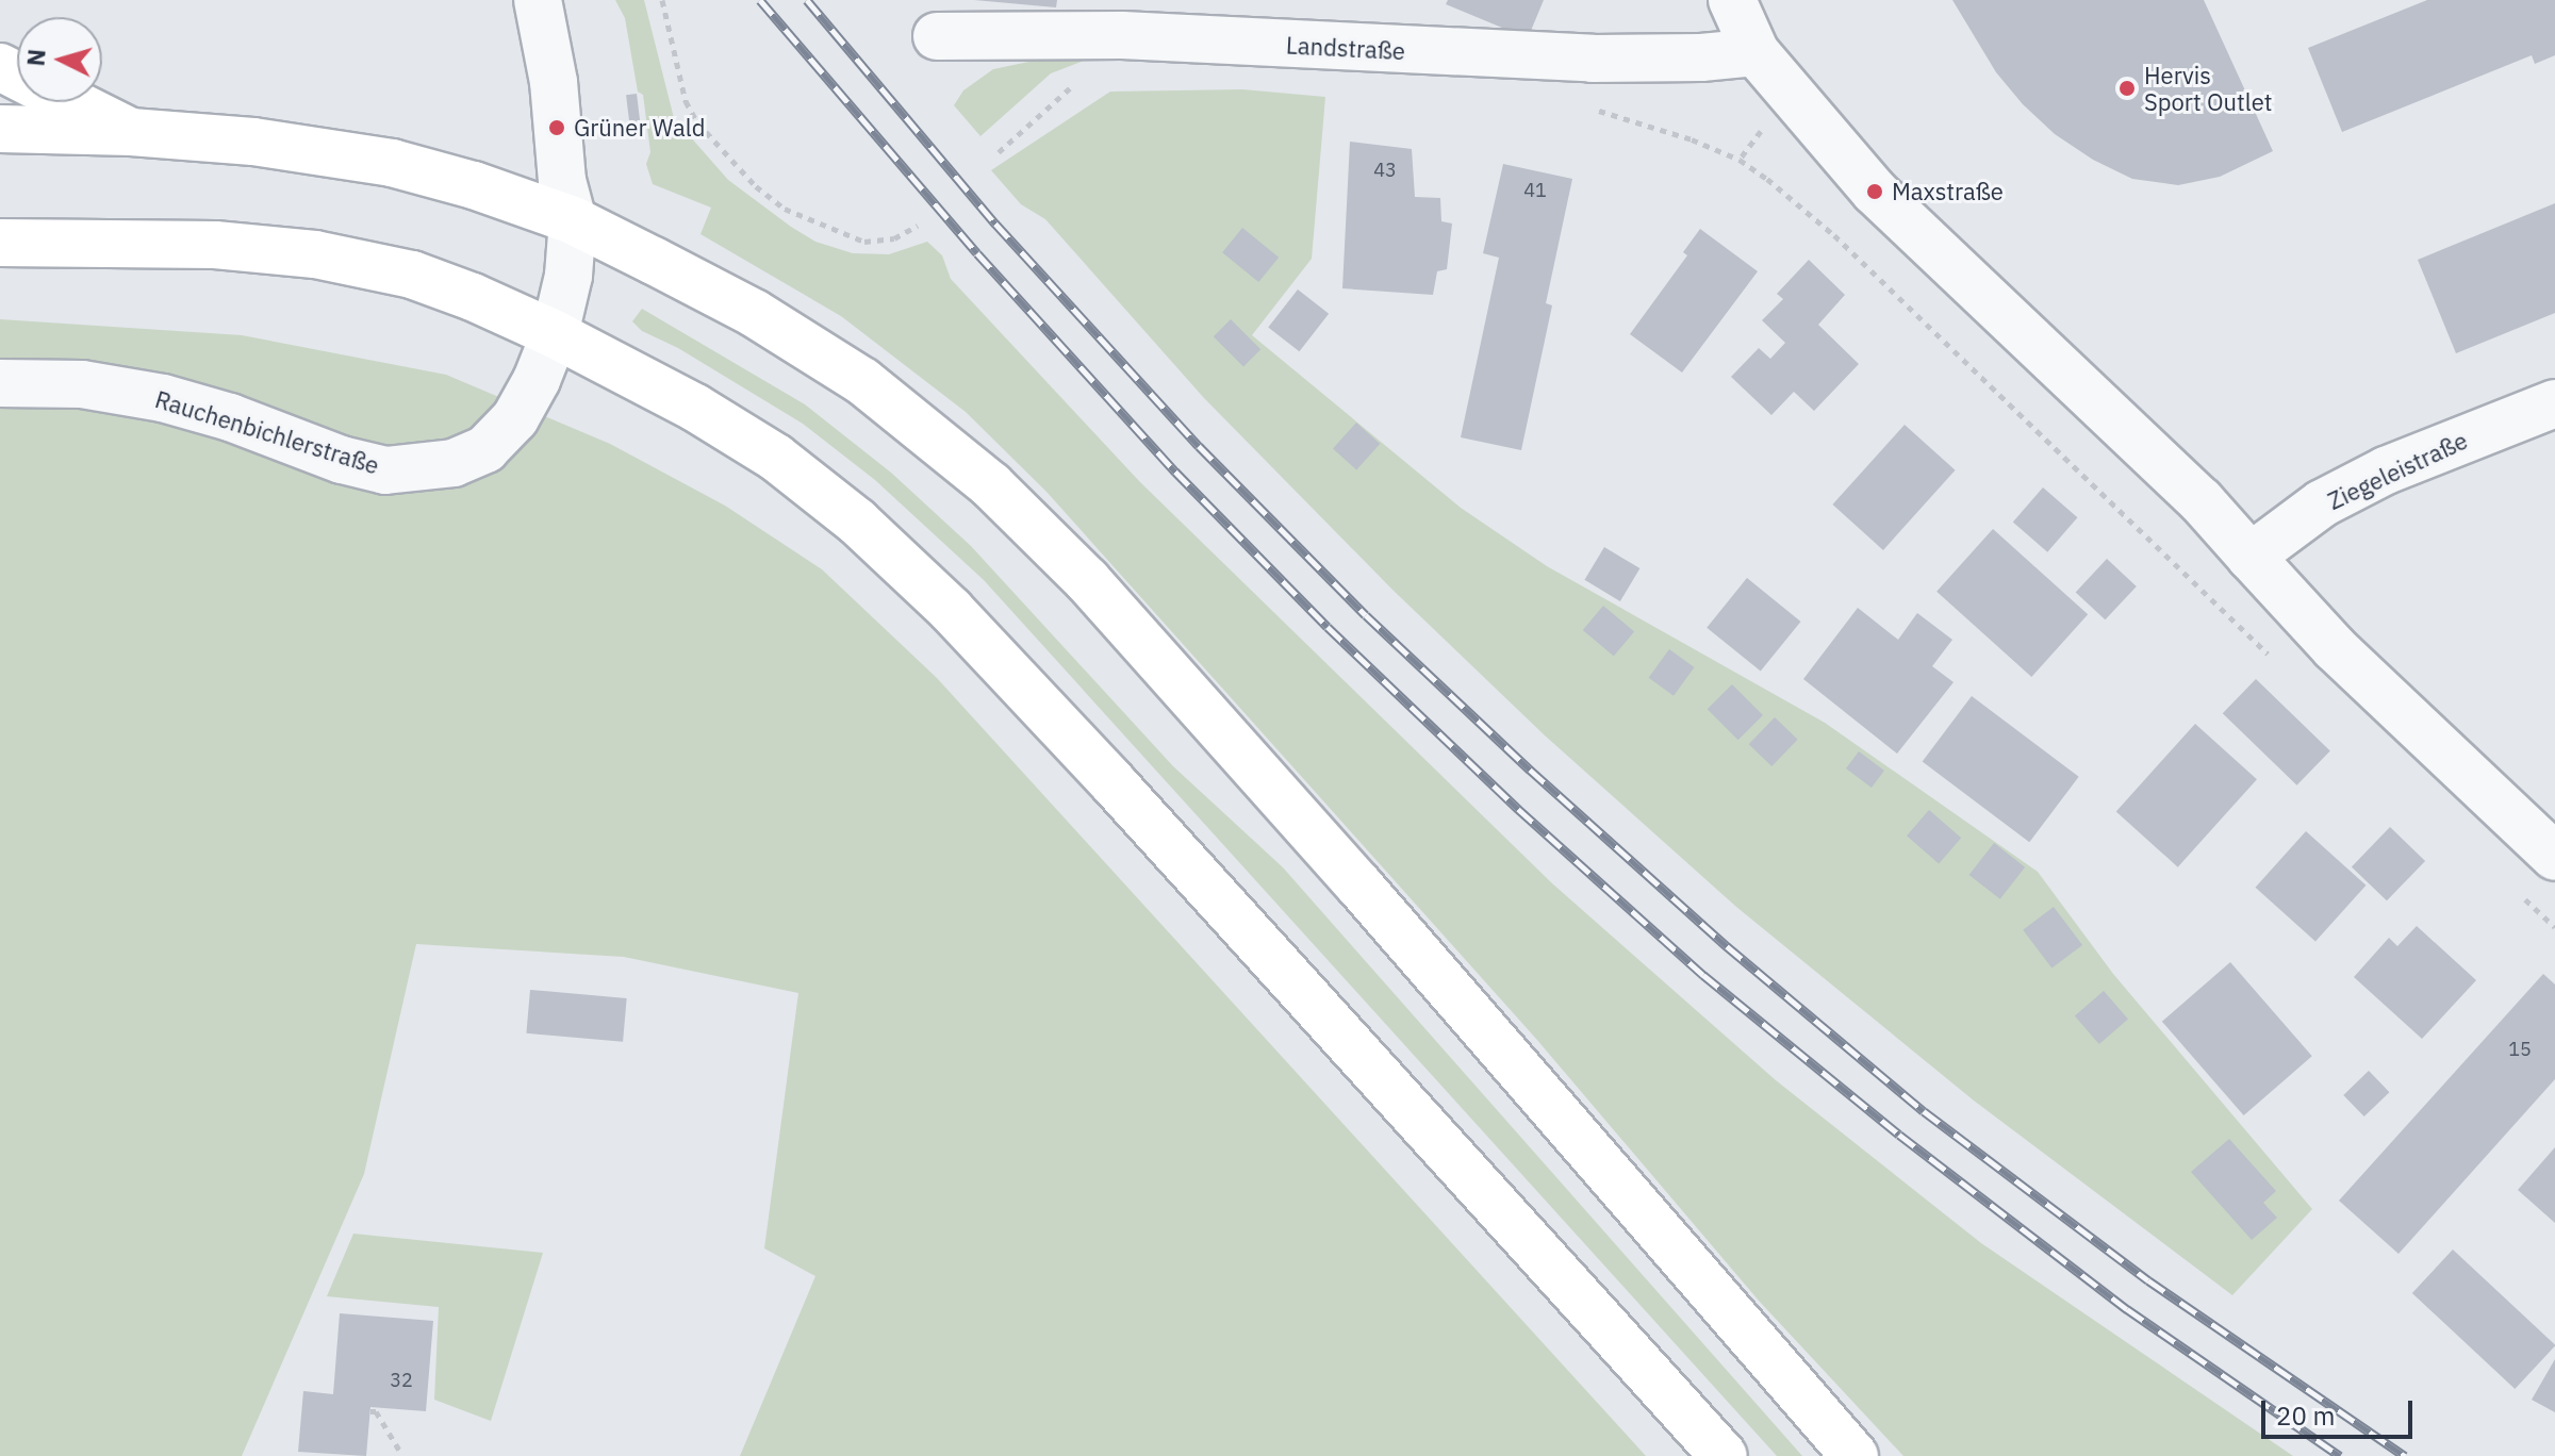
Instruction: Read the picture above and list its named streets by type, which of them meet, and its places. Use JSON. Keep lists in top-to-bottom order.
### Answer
{
  "streets": {
    "street": ["Landstraße", "Rauchenbichlerstraße", "Ziegeleistraße"]
  },
  "places": ["Hervis Sport Outlet", "Grüner Wald", "Maxstraße"],
  "house_numbers": [
    "43",
    "41",
    "15",
    "32"
  ],
  "scale_bar": "20 m",
  "north": "left"
}
